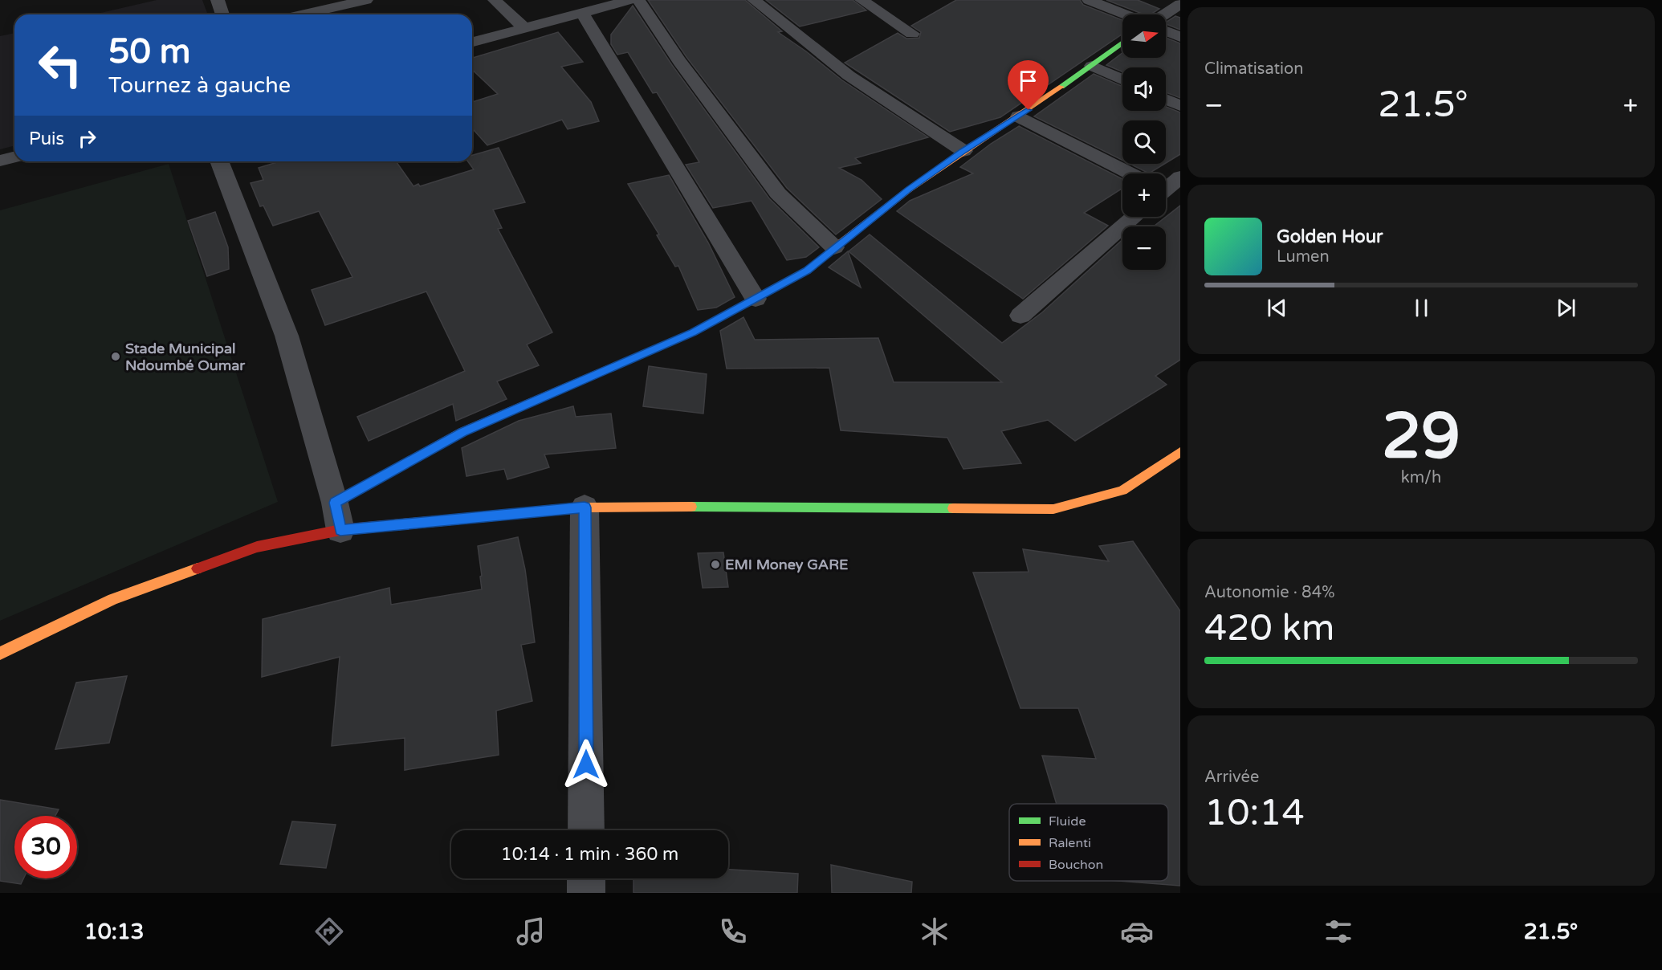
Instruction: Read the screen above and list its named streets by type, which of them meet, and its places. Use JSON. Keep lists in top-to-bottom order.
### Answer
{
  "places": ["Stade Municipal Ndoumbé Oumar", "EMI Money GARE"],
  "legend": ["Fluide", "Ralenti", "Bouchon"],
  "north": "right",
  "page": {
    "tile": [
      "Climatisation",
      ["29", "km/h"],
      ["Autonomie · 84%", "420 km"],
      ["Arrivée", "10:14"]
    ],
    "map_buttons": ["+", "−"],
    "turn": ["50 m", "Tournez à gauche"],
    "heat": ["−", "21.5°", "+"],
    "then": "Puis",
    "song": ["Golden Hour", "Lumen"],
    "limit": "30",
    "trip": "10:14 · 1 min · 360 m",
    "tabs": ["10:13", "21.5°"]
  }
}
